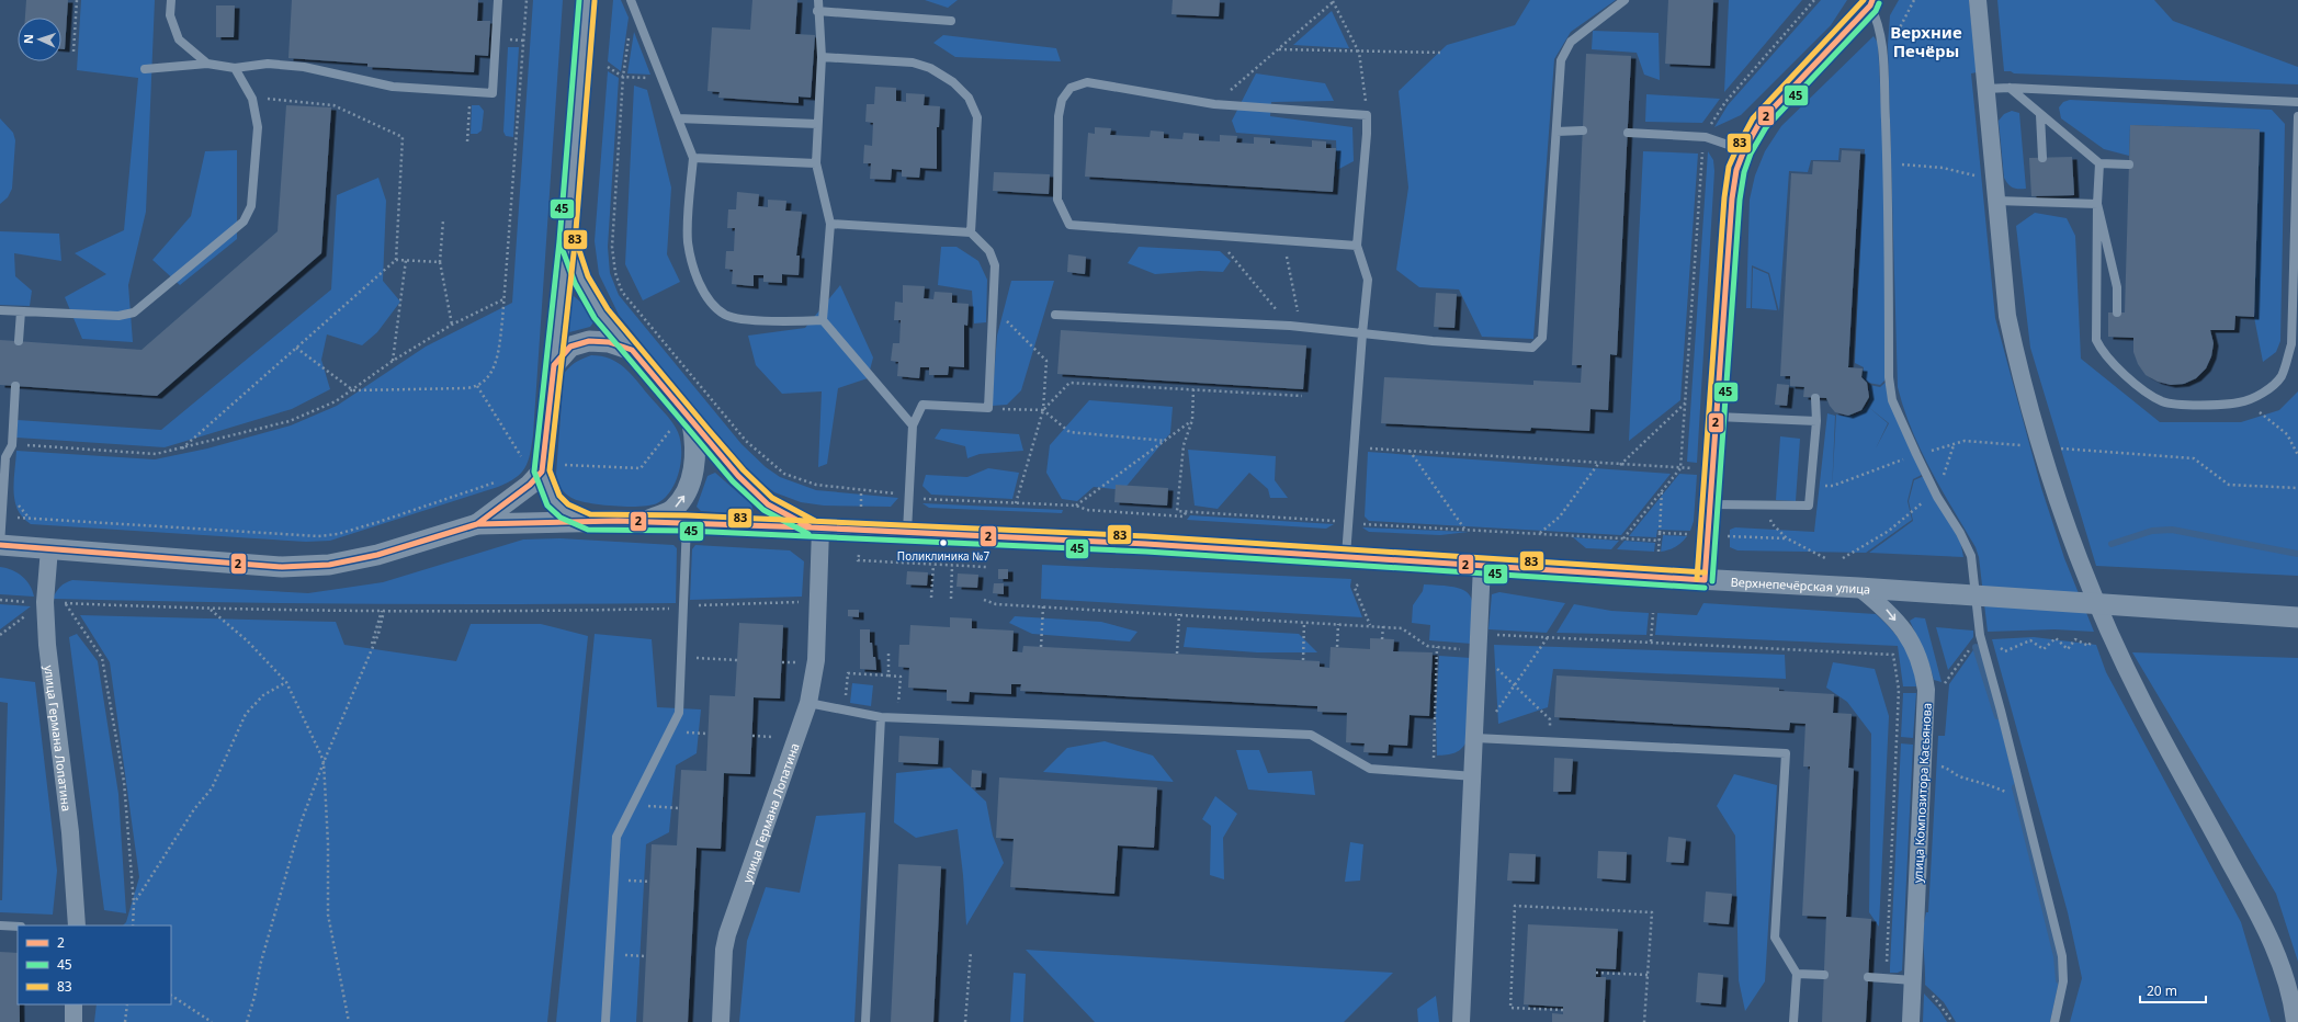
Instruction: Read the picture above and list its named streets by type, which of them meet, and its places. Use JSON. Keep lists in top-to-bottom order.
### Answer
{
  "streets": {
    "street": ["Верхнепечёрская улица", "улица Германа Лопатина", "улица Композитора Касьянова"]
  },
  "crossings": [
    ["Верхнепечёрская улица", "улица Германа Лопатина"],
    ["Верхнепечёрская улица", "улица Композитора Касьянова"]
  ],
  "one_way": ["улица Композитора Касьянова"],
  "districts": ["Верхние Печёры"],
  "places": ["Поликлиника №7"],
  "lines": ["transit line 2", "transit line 45", "transit line 83"],
  "legend": ["2", "45", "83"],
  "scale_bar": "20 m",
  "north": "left"
}
